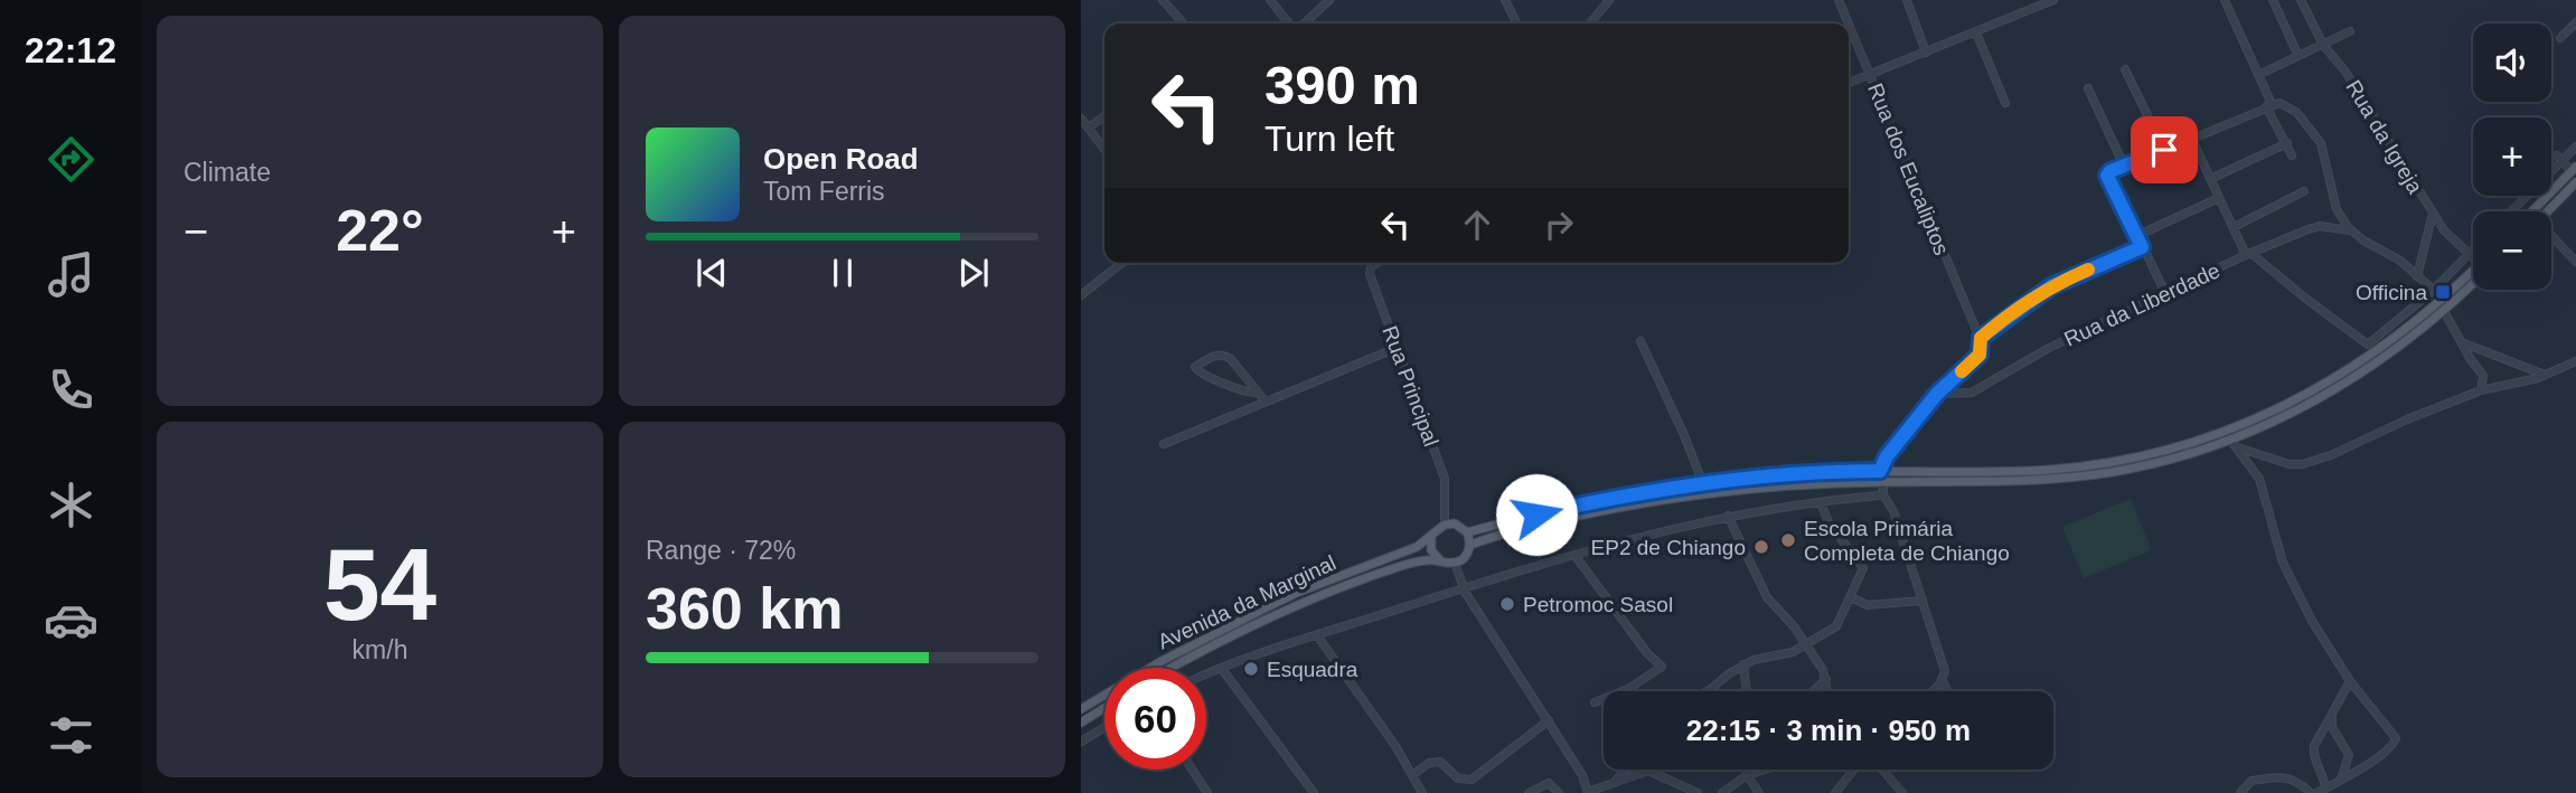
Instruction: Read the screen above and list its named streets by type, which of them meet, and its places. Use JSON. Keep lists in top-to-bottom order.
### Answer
{
  "streets": {
    "main road": ["Avenida da Marginal"],
    "street": [
      "Rua da Igreja",
      "Rua dos Eucaliptos",
      "Rua da Liberdade",
      "Rua Principal"
    ]
  },
  "crossings": [
    ["Rua Principal", "Avenida da Marginal"]
  ],
  "places": {
    "transit": ["Officina"],
    "other": [
      "Escola Primária Completa de Chiango",
      "EP2 de Chiango",
      "Petromoc Sasol",
      "Esquadra"
    ]
  },
  "page": {
    "tabs": "22:12",
    "tile": [
      "Climate",
      ["54", "km/h"],
      ["Range · 72%", "360 km"]
    ],
    "map_buttons": ["+", "−"],
    "turn": ["390 m", "Turn left"],
    "song": ["Open Road", "Tom Ferris"],
    "heat": ["−", "22°", "+"],
    "limit": "60",
    "trip": "22:15 · 3 min · 950 m"
  }
}
